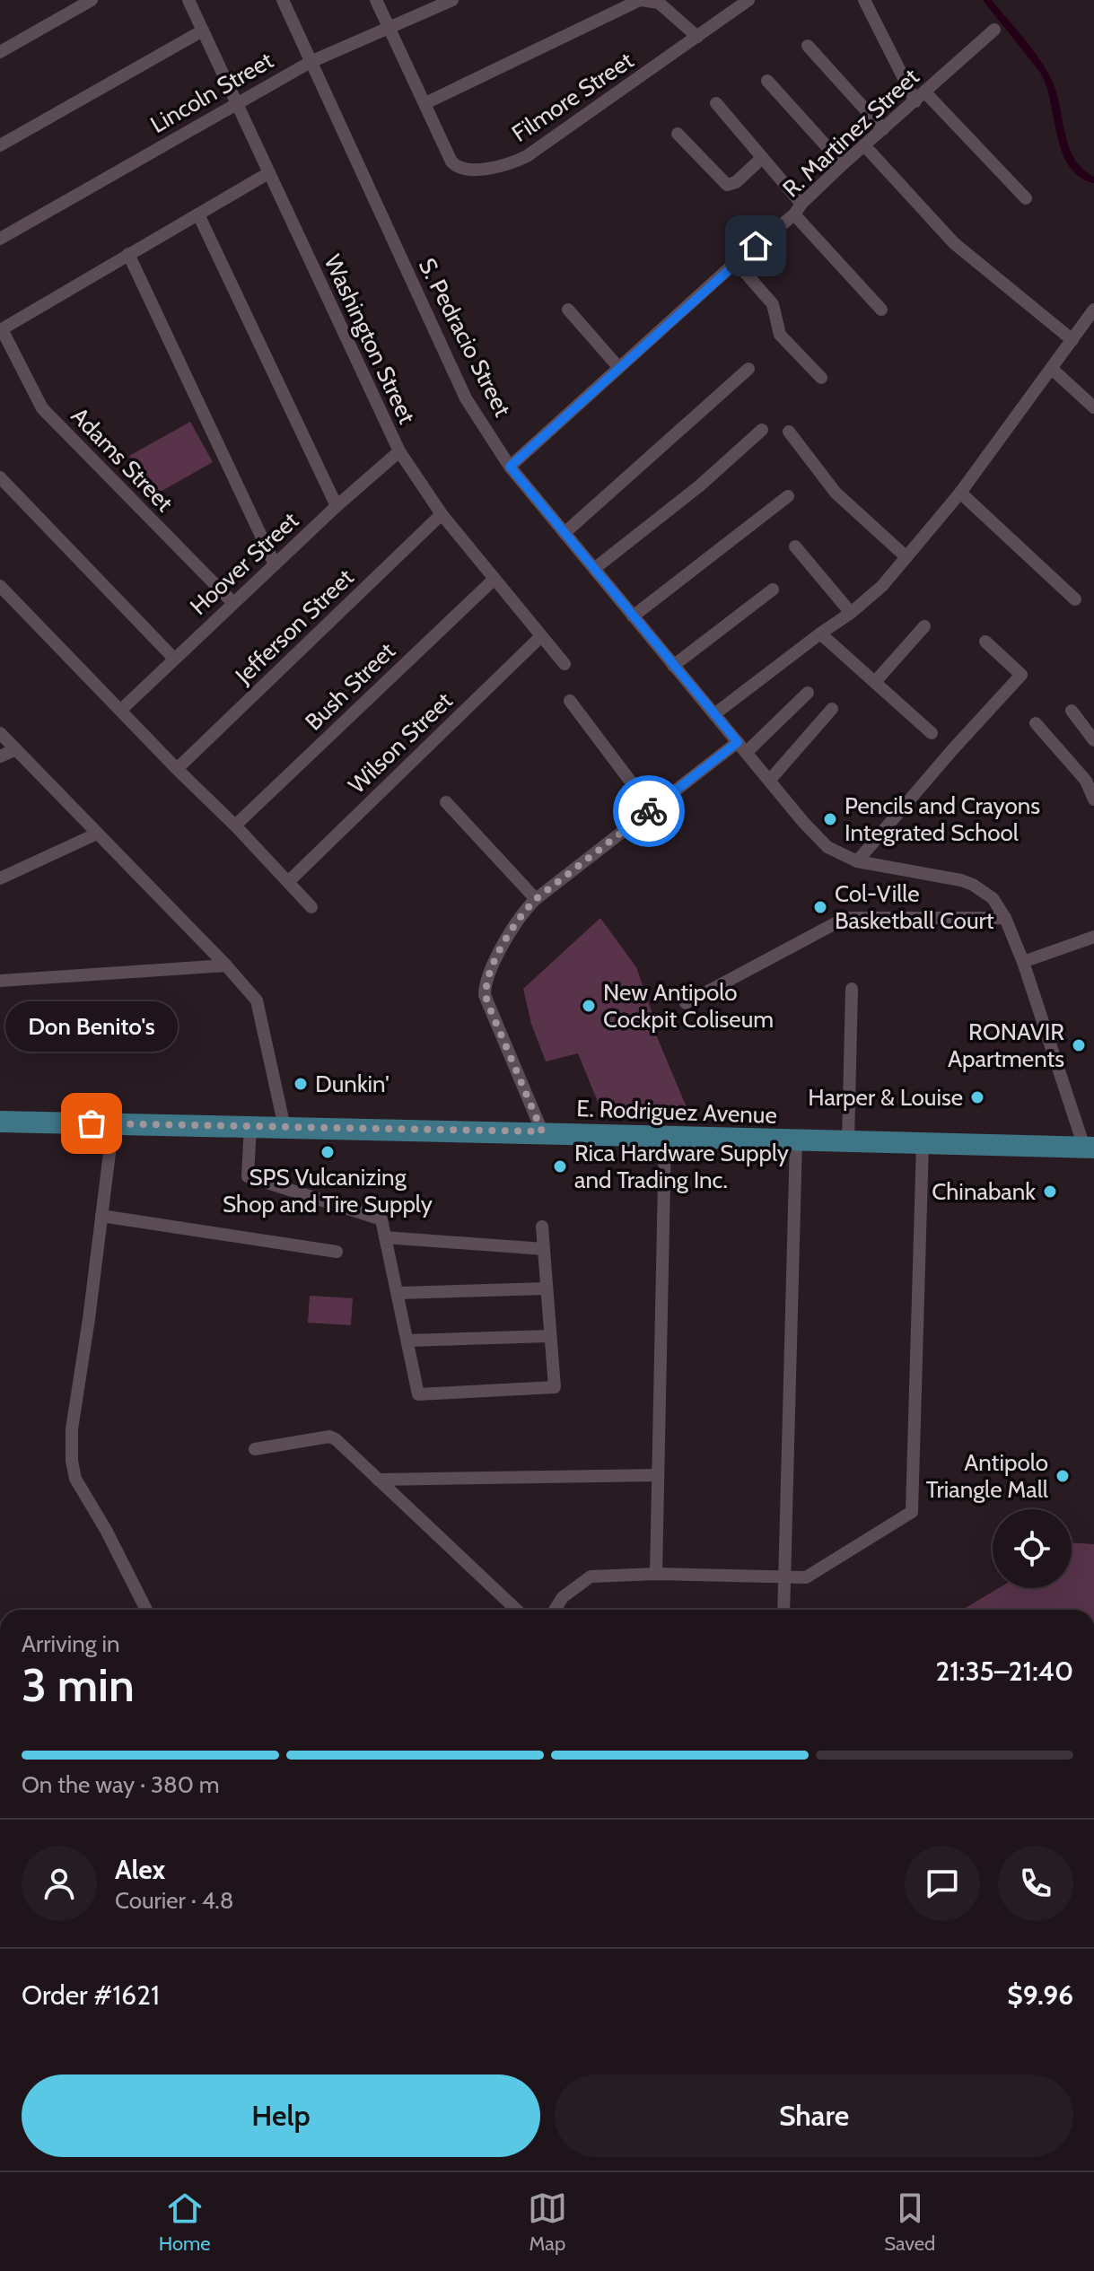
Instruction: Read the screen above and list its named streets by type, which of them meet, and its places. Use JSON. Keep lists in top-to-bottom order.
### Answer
{
  "streets": {
    "main road": ["E. Rodriguez Avenue"],
    "street": [
      "Lincoln Street",
      "Filmore Street",
      "R. Martinez Street",
      "S. Pedracio Street",
      "Washington Street",
      "Adams Street",
      "Hoover Street",
      "Jefferson Street",
      "Bush Street",
      "Wilson Street"
    ]
  },
  "crossings": [
    ["Lincoln Street", "Filmore Street"],
    ["Lincoln Street", "S. Pedracio Street"],
    ["Lincoln Street", "Washington Street"],
    ["R. Martinez Street", "S. Pedracio Street"],
    ["S. Pedracio Street", "E. Rodriguez Avenue"],
    ["Washington Street", "Hoover Street"],
    ["Washington Street", "Jefferson Street"],
    ["Washington Street", "Bush Street"],
    ["Washington Street", "Wilson Street"],
    ["Adams Street", "Hoover Street"]
  ],
  "places": [
    "Pencils and Crayons Integrated School",
    "Col-Ville Basketball Court",
    "New Antipolo Cockpit Coliseum",
    "RONAVIR Apartments",
    "Dunkin'",
    "Harper & Louise",
    "Don Benito's",
    "SPS Vulcanizing Shop and Tire Supply",
    "Rica Hardware Supply and Trading Inc.",
    "Chinabank",
    "Antipolo Triangle Mall"
  ],
  "page": {
    "bubble": "Don Benito's",
    "heading": ["3 min", "Arriving in", "21:35–21:40"],
    "panel": [
      "Alex",
      "Courier · 4.8",
      "Order #1621",
      "$9.96"
    ],
    "bar": "On the way · 380 m",
    "buttons": ["Help", "Share"],
    "tabs": ["Home", "Map", "Saved"]
  }
}
